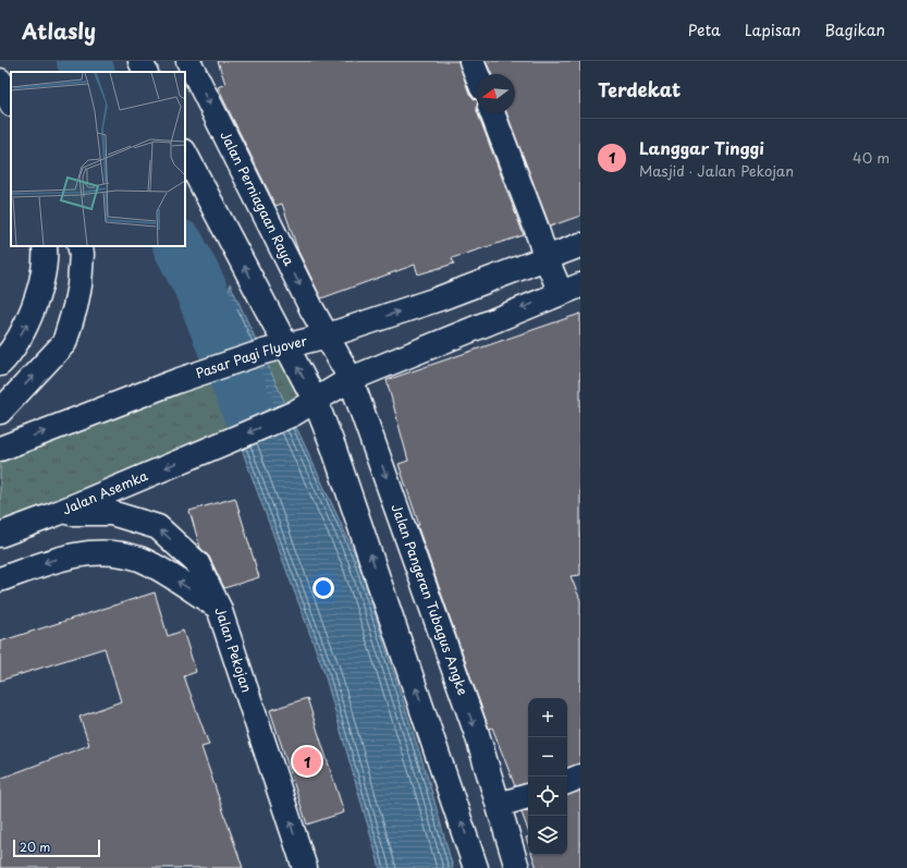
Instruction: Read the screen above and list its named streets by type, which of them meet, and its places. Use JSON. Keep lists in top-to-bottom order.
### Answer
{
  "streets": {
    "main road": [
      "Jalan Perniagaan Raya",
      "Pasar Pagi Flyover",
      "Jalan Asemka",
      "Jalan Pangeran Tubagus Angke",
      "Jalan Pekojan"
    ]
  },
  "crossings": [
    ["Jalan Perniagaan Raya", "Pasar Pagi Flyover"],
    ["Jalan Perniagaan Raya", "Jalan Pangeran Tubagus Angke"],
    ["Pasar Pagi Flyover", "Jalan Pangeran Tubagus Angke"]
  ],
  "one_way": ["Jalan Asemka", "Jalan Pekojan"],
  "scale_bar": "20 m",
  "north": "left",
  "page": {
    "header": "Atlasly",
    "nav": ["Peta", "Lapisan", "Bagikan"],
    "heading": "Terdekat",
    "list": [
      {
        "mark": "1",
        "name": "Langgar Tinggi",
        "note": "Masjid · Jalan Pekojan",
        "value": "40 m"
      }
    ],
    "map_buttons": ["+", "−"],
    "pins": "1",
    "scale": "20 m"
  }
}
